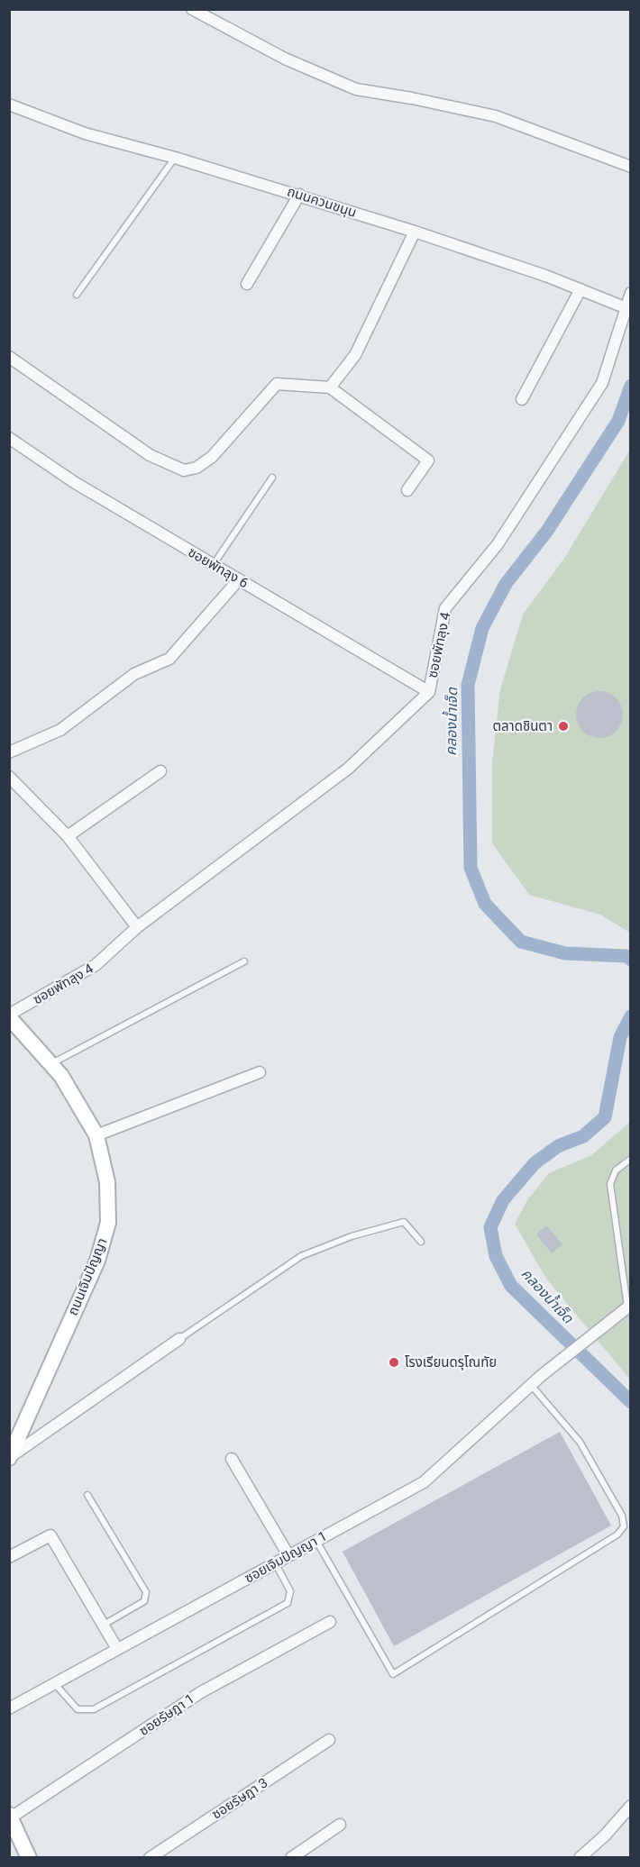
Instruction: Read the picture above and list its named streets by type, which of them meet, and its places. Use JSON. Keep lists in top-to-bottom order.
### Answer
{
  "streets": {
    "street": [
      "ถนนควนขนุน",
      "ซอยพัทลุง 6",
      "ซอยพัทลุง 4",
      "ถนนเจิมปัญญา",
      "ซอยเจิมปัญญา 1",
      "ซอยรัษฎา 1",
      "ซอยรัษฎา 3"
    ]
  },
  "crossings": [
    ["ถนนควนขนุน", "ซอยพัทลุง 4"],
    ["ซอยพัทลุง 6", "ซอยพัทลุง 4"],
    ["ซอยพัทลุง 4", "ถนนเจิมปัญญา"]
  ],
  "water": ["คลองน้ำเจ็ด"],
  "places": ["ตลาดชินตา", "โรงเรียนดรุโณทัย"]
}
